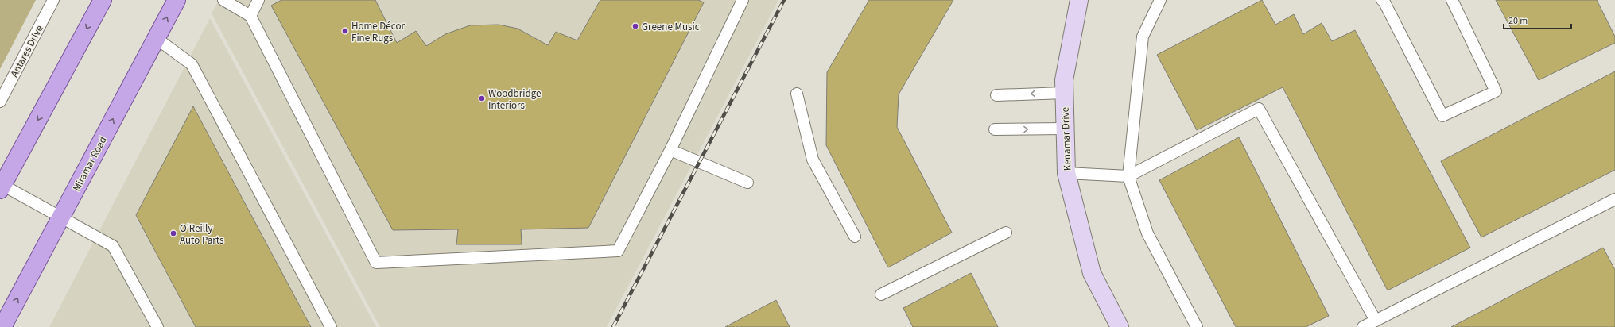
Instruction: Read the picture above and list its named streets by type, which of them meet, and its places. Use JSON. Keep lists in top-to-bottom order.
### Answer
{
  "streets": {
    "main road": ["Miramar Road"],
    "street": ["Kenamar Drive"],
    "lane": ["Antares Drive"]
  },
  "places": [
    "Greene Music",
    "Home Décor Fine Rugs",
    "Woodbridge Interiors",
    "O'Reilly Auto Parts"
  ],
  "scale_bar": "20 m"
}
